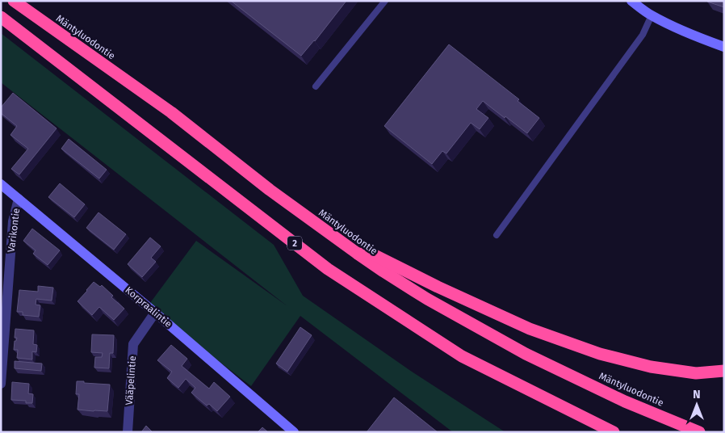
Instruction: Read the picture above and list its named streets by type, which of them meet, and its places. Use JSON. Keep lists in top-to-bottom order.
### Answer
{
  "streets": {
    "highway": ["Mäntyluodontie", "2"],
    "street": ["Varikontie", "Korpraalintie", "Vääpelintie"]
  },
  "crossings": [
    ["Varikontie", "Korpraalintie"],
    ["Korpraalintie", "Vääpelintie"]
  ],
  "north": "top"
}
